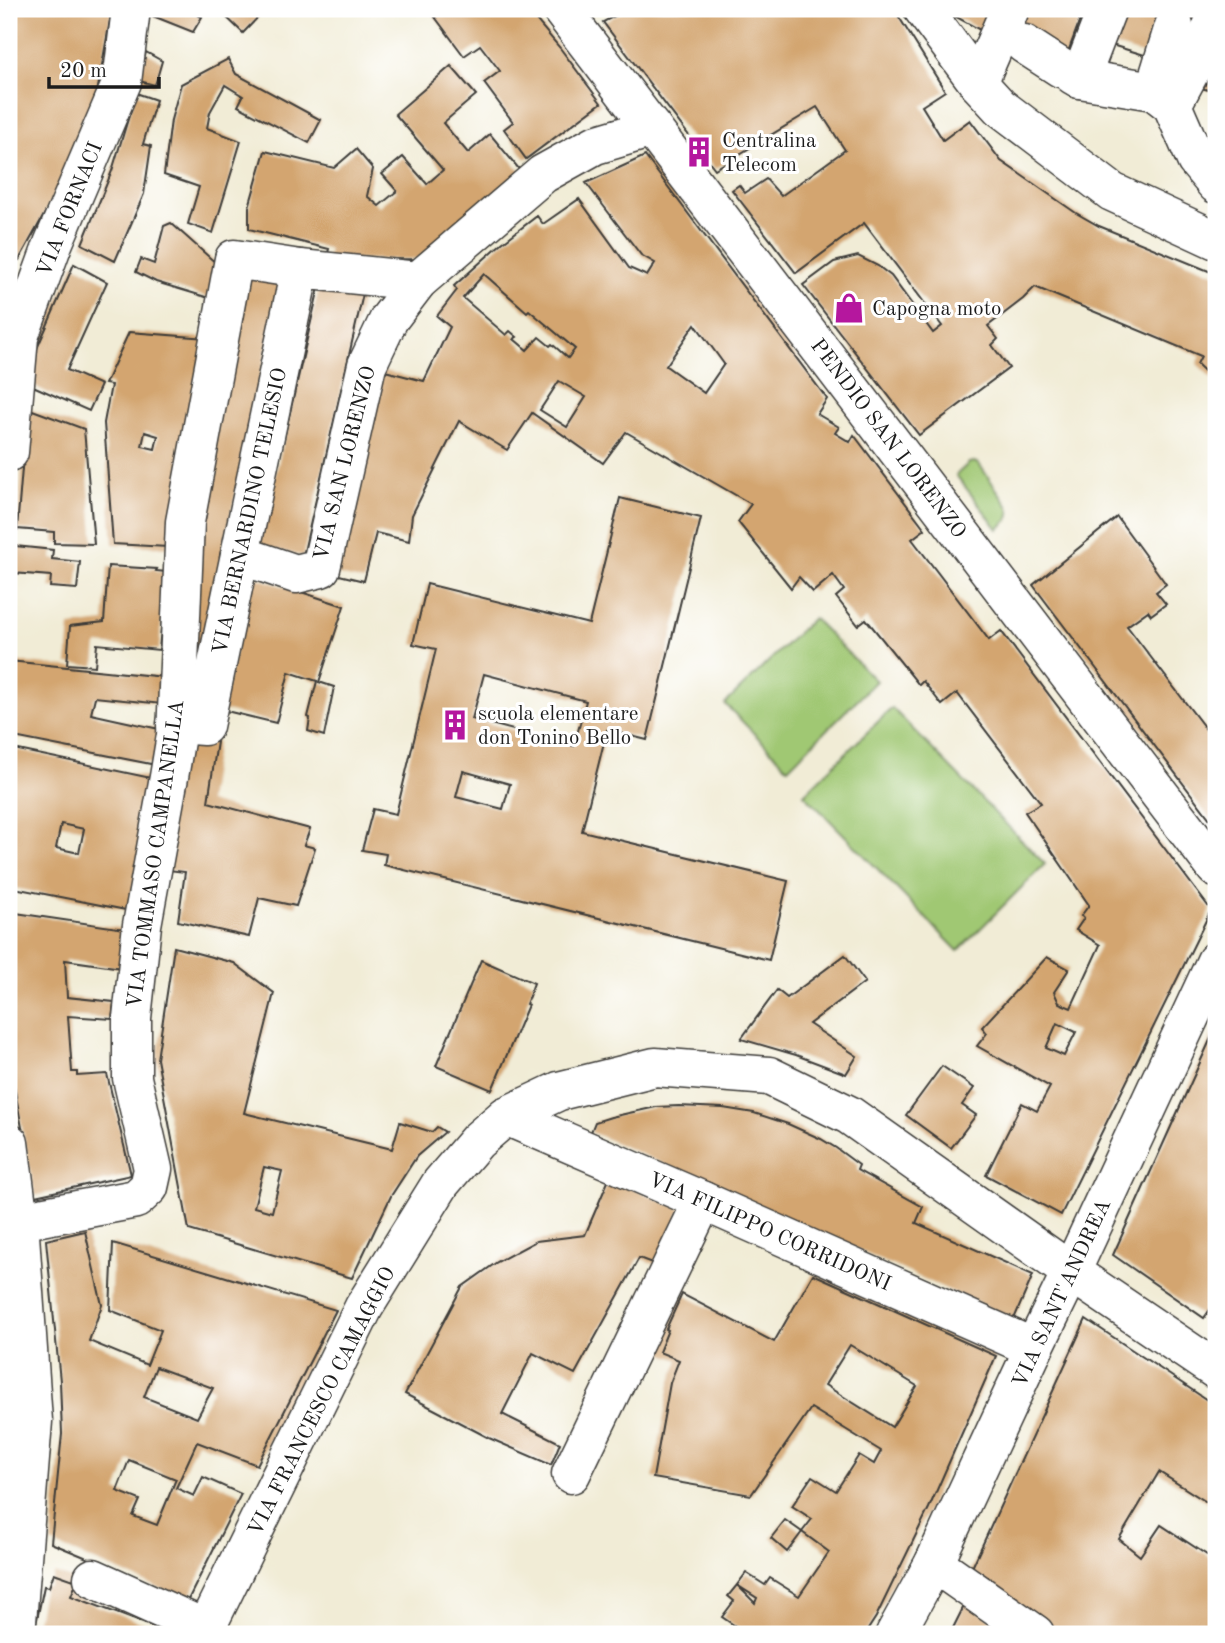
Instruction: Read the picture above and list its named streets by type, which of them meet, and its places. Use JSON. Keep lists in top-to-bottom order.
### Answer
{
  "streets": {
    "street": [
      "VIA FORNACI",
      "PENDIO SAN LORENZO",
      "VIA SAN LORENZO",
      "VIA BERNARDINO TELESIO",
      "VIA TOMMASO CAMPANELLA",
      "VIA FILIPPO CORRIDONI",
      "VIA SANT'ANDREA",
      "VIA FRANCESCO CAMAGGIO"
    ]
  },
  "crossings": [
    ["PENDIO SAN LORENZO", "VIA SAN LORENZO"],
    ["VIA SAN LORENZO", "VIA BERNARDINO TELESIO"],
    ["VIA BERNARDINO TELESIO", "VIA TOMMASO CAMPANELLA"],
    ["VIA FILIPPO CORRIDONI", "VIA SANT'ANDREA"],
    ["VIA FILIPPO CORRIDONI", "VIA FRANCESCO CAMAGGIO"],
    ["VIA SANT'ANDREA", "VIA FRANCESCO CAMAGGIO"]
  ],
  "places": {
    "building": ["Centralina Telecom", "scuola elementare don Tonino Bello"],
    "shop": ["Capogna moto"]
  },
  "scale_bar": "20 m"
}
